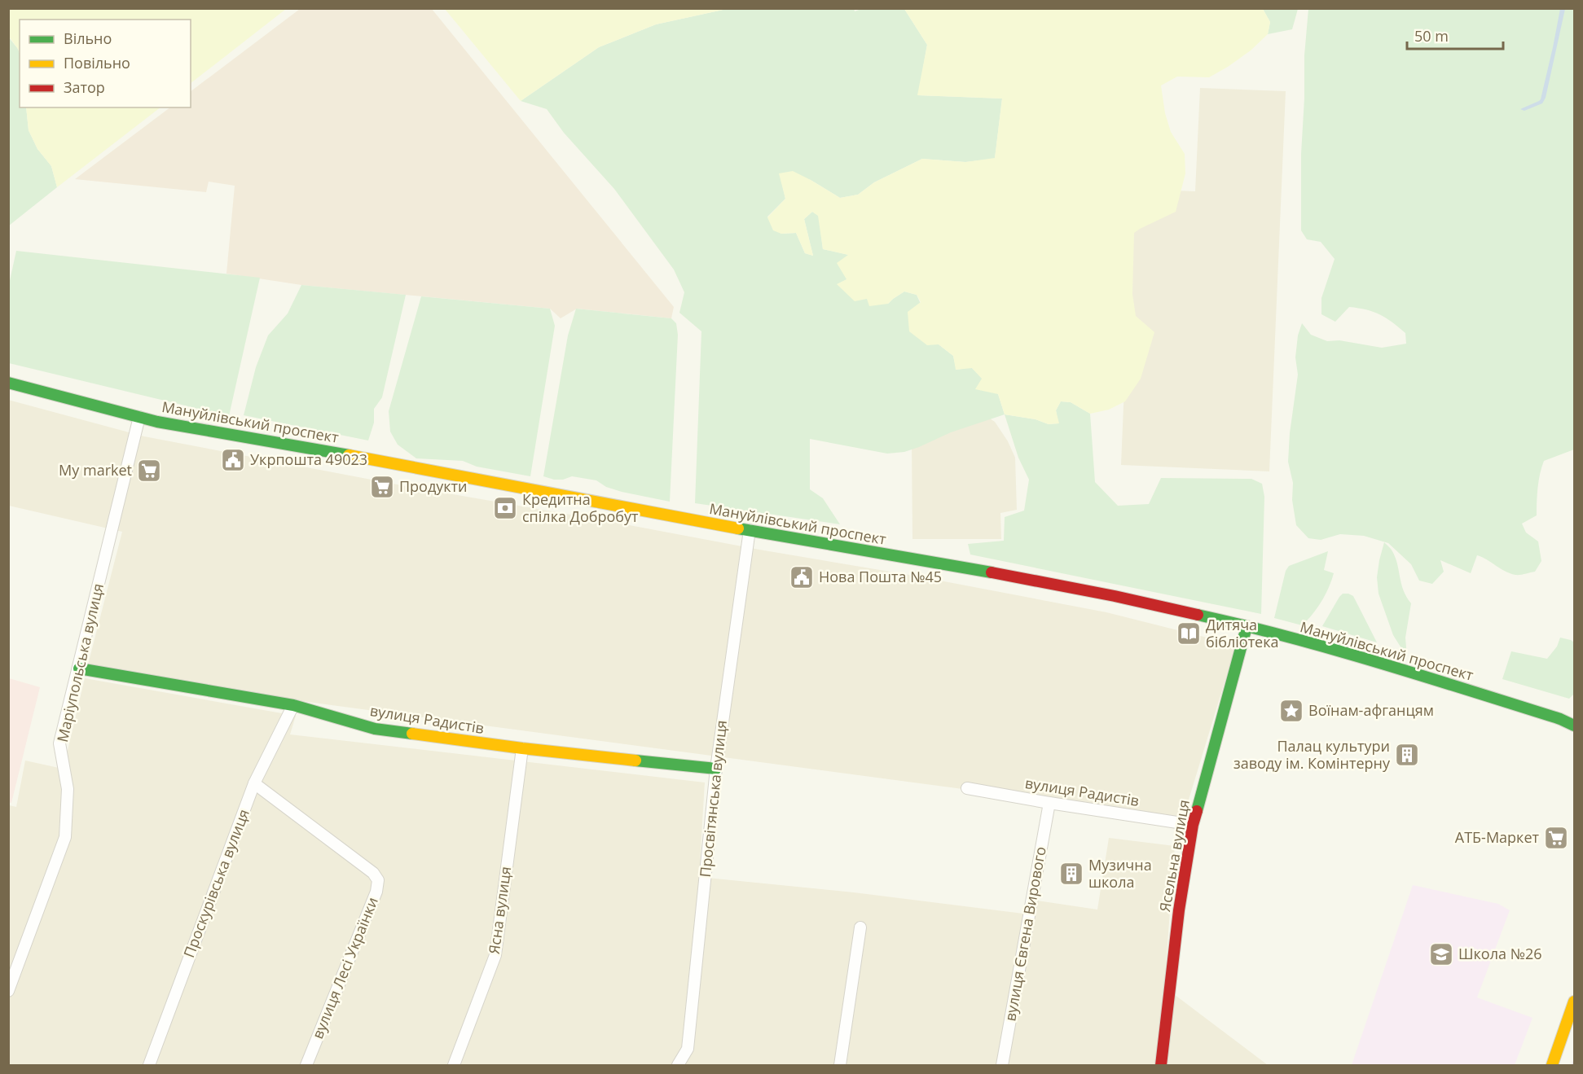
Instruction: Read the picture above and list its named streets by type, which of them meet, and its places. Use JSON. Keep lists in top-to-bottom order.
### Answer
{
  "streets": {
    "main road": ["Мануйлівський проспект", "вулиця Радистів", "Ясельна вулиця"],
    "street": [
      "Маріупольська вулиця",
      "Просвітянська вулиця",
      "Проскурівська вулиця",
      "Ясна вулиця",
      "вулиця Євгена Вирового",
      "вулиця Лесі Українки"
    ]
  },
  "crossings": [
    ["Мануйлівський проспект", "Маріупольська вулиця"],
    ["Мануйлівський проспект", "Просвітянська вулиця"],
    ["Мануйлівський проспект", "Ясельна вулиця"],
    ["Маріупольська вулиця", "вулиця Радистів"],
    ["вулиця Радистів", "Просвітянська вулиця"],
    ["вулиця Радистів", "Ясельна вулиця"],
    ["вулиця Радистів", "Проскурівська вулиця"],
    ["вулиця Радистів", "Ясна вулиця"],
    ["вулиця Радистів", "вулиця Євгена Вирового"],
    ["Проскурівська вулиця", "вулиця Лесі Українки"]
  ],
  "places": {
    "public building": ["Укрпошта 49023", "Нова Пошта №45"],
    "supermarket": ["My market", "Продукти", "АТБ-Маркет"],
    "bank": ["Кредитна спілка Добробут"],
    "library": ["Дитяча бібліотека"],
    "place": ["Воїнам-афганцям"],
    "building": ["Палац культури заводу ім. Комінтерну", "Музична школа"],
    "school or university": ["Школа №26"]
  },
  "legend": ["Вільно", "Повільно", "Затор"],
  "scale_bar": "50 m"
}
